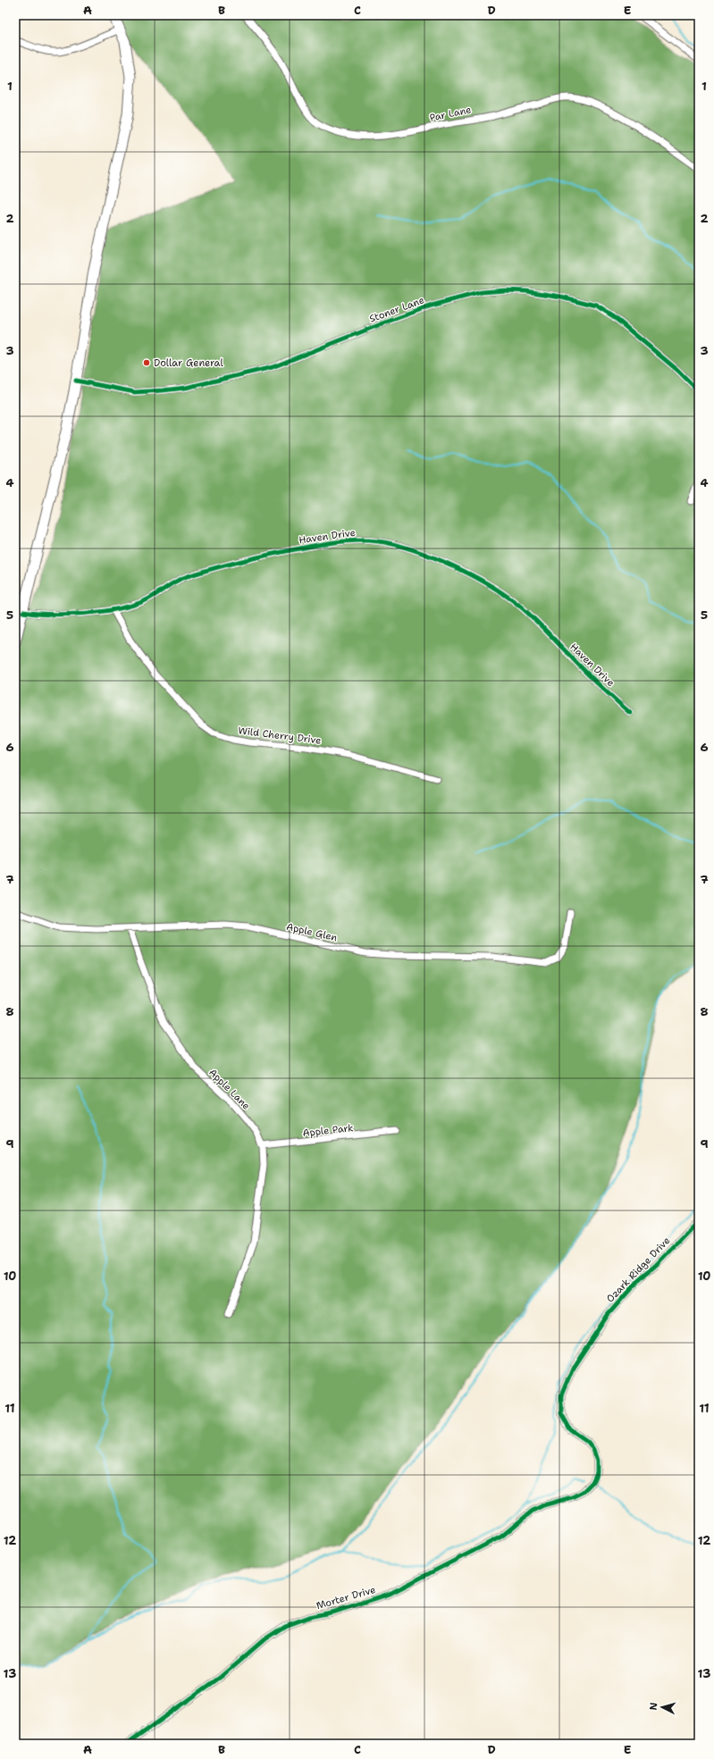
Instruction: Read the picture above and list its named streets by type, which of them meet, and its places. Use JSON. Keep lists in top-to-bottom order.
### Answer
{
  "streets": {
    "street": [
      "Par Lane",
      "Stoner Lane",
      "Haven Drive",
      "Wild Cherry Drive",
      "Apple Glen",
      "Apple Lane",
      "Apple Park",
      "Ozark Ridge Drive",
      "Morter Drive"
    ]
  },
  "crossings": [
    ["Haven Drive", "Wild Cherry Drive"],
    ["Apple Glen", "Apple Lane"],
    ["Apple Lane", "Apple Park"],
    ["Ozark Ridge Drive", "Morter Drive"]
  ],
  "places": ["Dollar General"],
  "north": "left",
  "grid": {
    "columns": [
      "A",
      "B",
      "C",
      "D",
      "E"
    ],
    "rows": [
      "1",
      "2",
      "3",
      "4",
      "5",
      "6",
      "7",
      "8",
      "9",
      "10",
      "11",
      "12",
      "13"
    ]
  }
}
